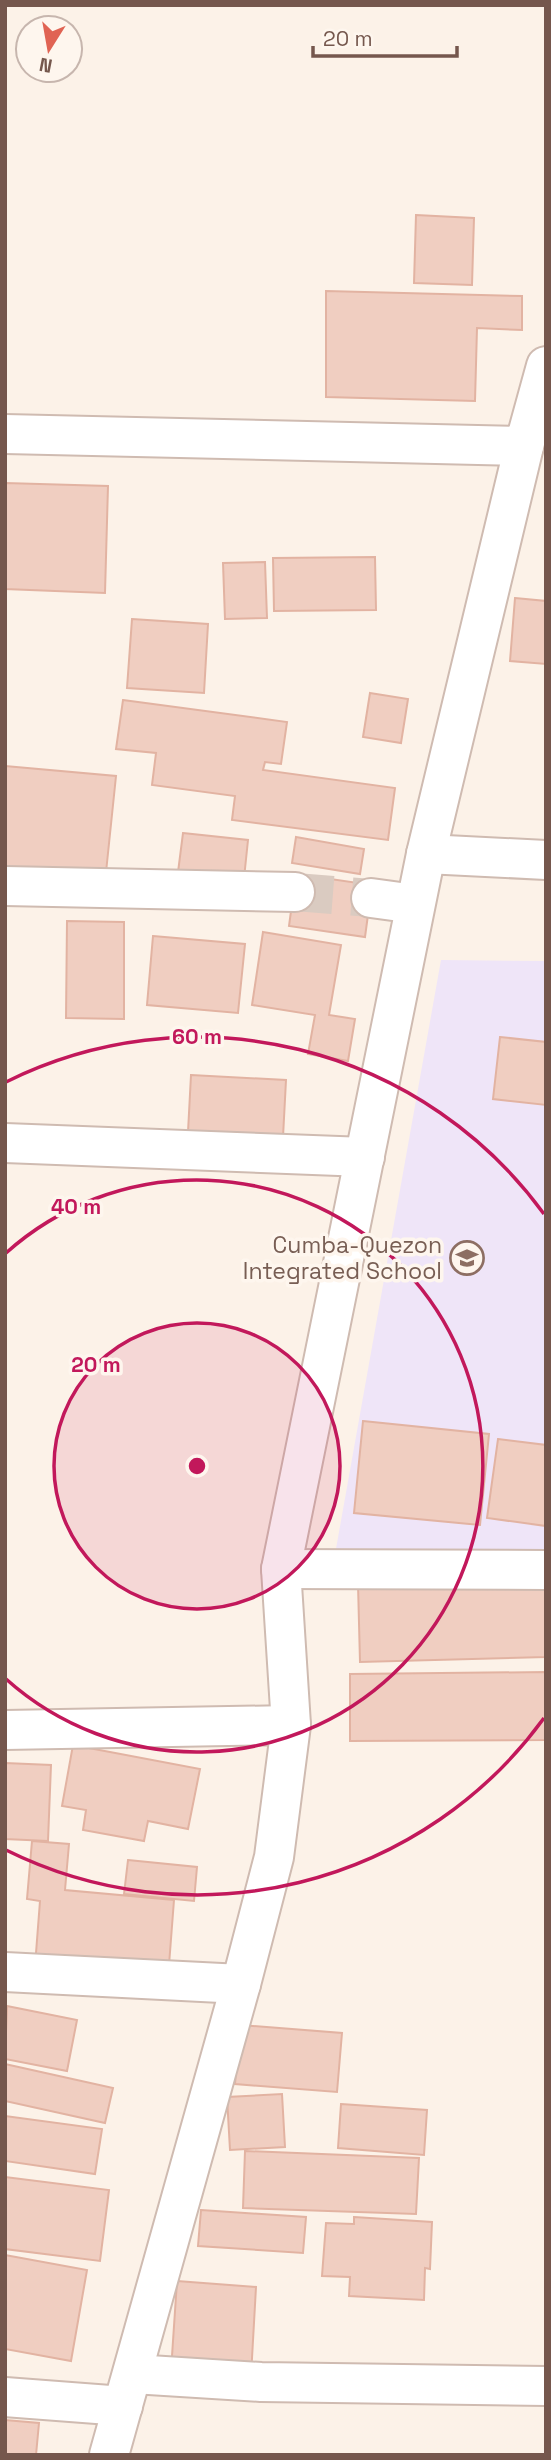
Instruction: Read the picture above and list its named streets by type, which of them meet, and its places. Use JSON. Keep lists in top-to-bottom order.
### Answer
{
  "places": {
    "school or university": ["Cumba-Quezon Integrated School"]
  },
  "scale_bar": "20 m",
  "north": "bottom",
  "rings": ["60 m", "40 m", "20 m"]
}
